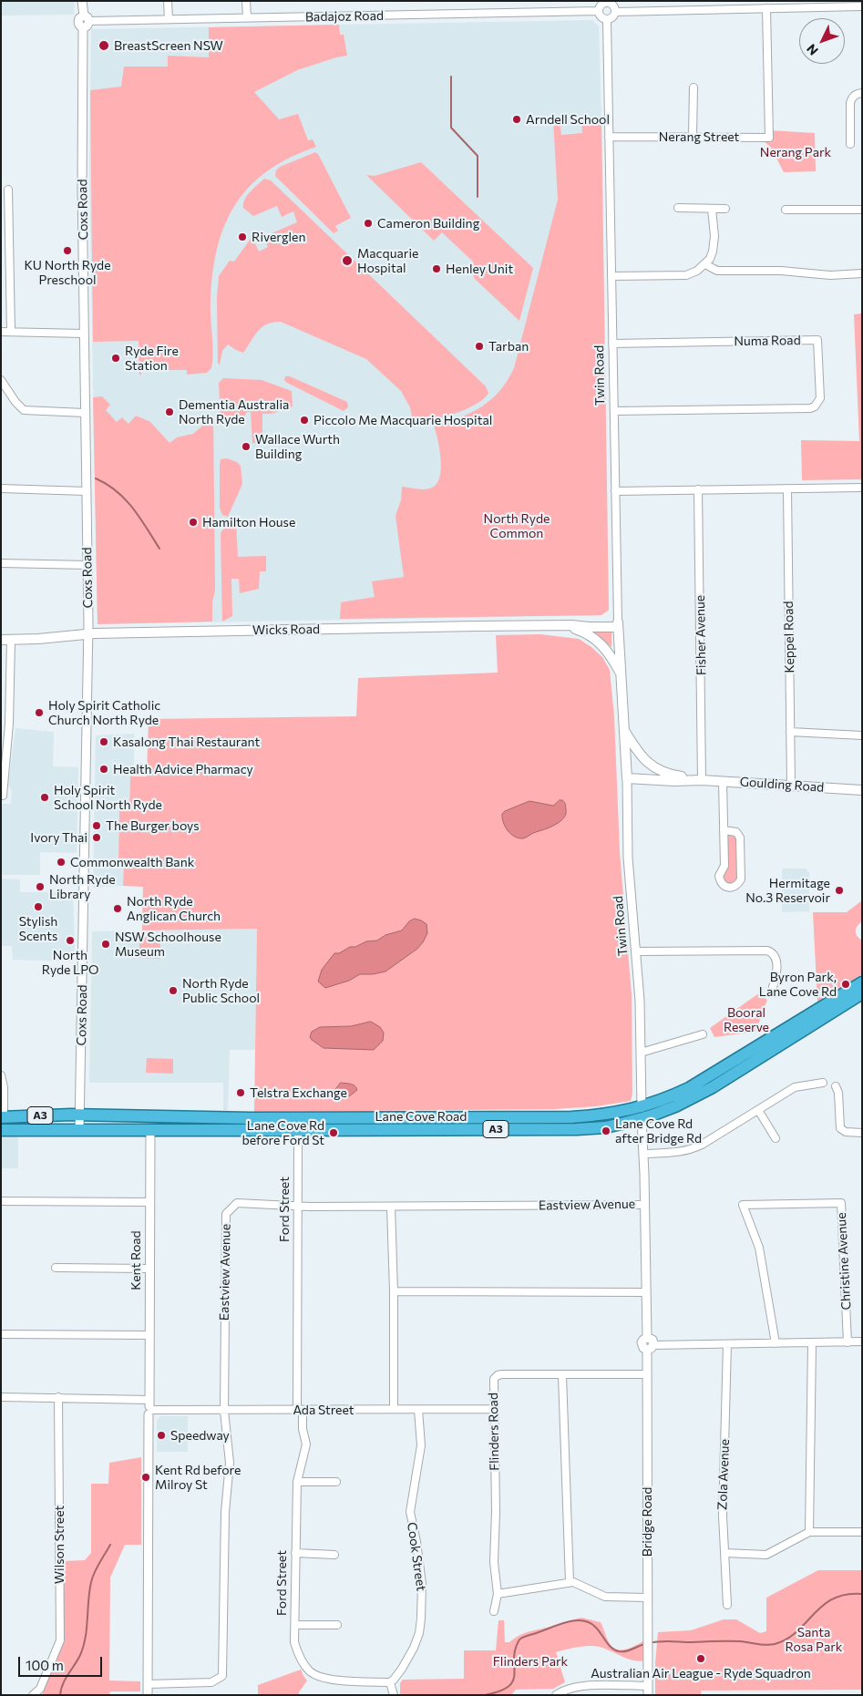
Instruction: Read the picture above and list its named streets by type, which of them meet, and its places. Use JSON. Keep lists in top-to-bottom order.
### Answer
{
  "streets": {
    "highway": [
      "A3",
      "Lane Cove Road",
      "Ford Street",
      "Kent Road"
    ],
    "main road": ["Twin Road", "Wicks Road", "Goulding Road"],
    "street": [
      "Badajoz Road",
      "Nerang Street",
      "Coxs Road",
      "Numa Road",
      "Fisher Avenue",
      "Keppel Road",
      "Eastview Avenue",
      "Christine Avenue",
      "Ada Street",
      "Flinders Road",
      "Zola Avenue",
      "Bridge Road",
      "Wilson Street",
      "Cook Street"
    ]
  },
  "crossings": [
    ["Badajoz Road", "Coxs Road"],
    ["Badajoz Road", "Twin Road"],
    ["Nerang Street", "Twin Road"],
    ["Coxs Road", "Wicks Road"],
    ["Coxs Road", "Lane Cove Road"],
    ["Numa Road", "Twin Road"],
    ["Twin Road", "Wicks Road"],
    ["Twin Road", "Goulding Road"],
    ["Twin Road", "Lane Cove Road"],
    ["Fisher Avenue", "Goulding Road"],
    ["Keppel Road", "Goulding Road"],
    ["Lane Cove Road", "Ford Street"],
    ["Lane Cove Road", "Kent Road"],
    ["Eastview Avenue", "Ford Street"],
    ["Eastview Avenue", "Kent Road"],
    ["Eastview Avenue", "Ada Street"],
    ["Ford Street", "Ada Street"],
    ["Ford Street", "Cook Street"],
    ["Kent Road", "Ada Street"],
    ["Ada Street", "Flinders Road"],
    ["Ada Street", "Wilson Street"],
    ["Ada Street", "Cook Street"],
    ["Flinders Road", "Bridge Road"]
  ],
  "parks": [
    "Nerang Park",
    "North Ryde Common",
    "Booral Reserve",
    "Santa Rosa Park",
    "Flinders Park"
  ],
  "places": [
    "BreastScreen NSW",
    "Arndell School",
    "Cameron Building",
    "Riverglen",
    "KU North Ryde Preschool",
    "Macquarie Hospital",
    "Henley Unit",
    "Tarban",
    "Ryde Fire Station",
    "Dementia Australia North Ryde",
    "Piccolo Me Macquarie Hospital",
    "Wallace Wurth Building",
    "Hamilton House",
    "Holy Spirit Catholic Church North Ryde",
    "Kasalong Thai Restaurant",
    "Health Advice Pharmacy",
    "Holy Spirit School North Ryde",
    "The Burger boys",
    "Ivory Thai",
    "Commonwealth Bank",
    "North Ryde Library",
    "Hermitage No.3 Reservoir",
    "Stylish Scents",
    "North Ryde Anglican Church",
    "North Ryde LPO",
    "NSW Schoolhouse Museum",
    "Byron Park, Lane Cove Rd",
    "North Ryde Public School",
    "Telstra Exchange",
    "Lane Cove Rd after Bridge Rd",
    "Lane Cove Rd before Ford St",
    "Speedway",
    "Kent Rd before Milroy St",
    "Australian Air League - Ryde Squadron"
  ],
  "scale_bar": "100 m",
  "north": "bottom left"
}
